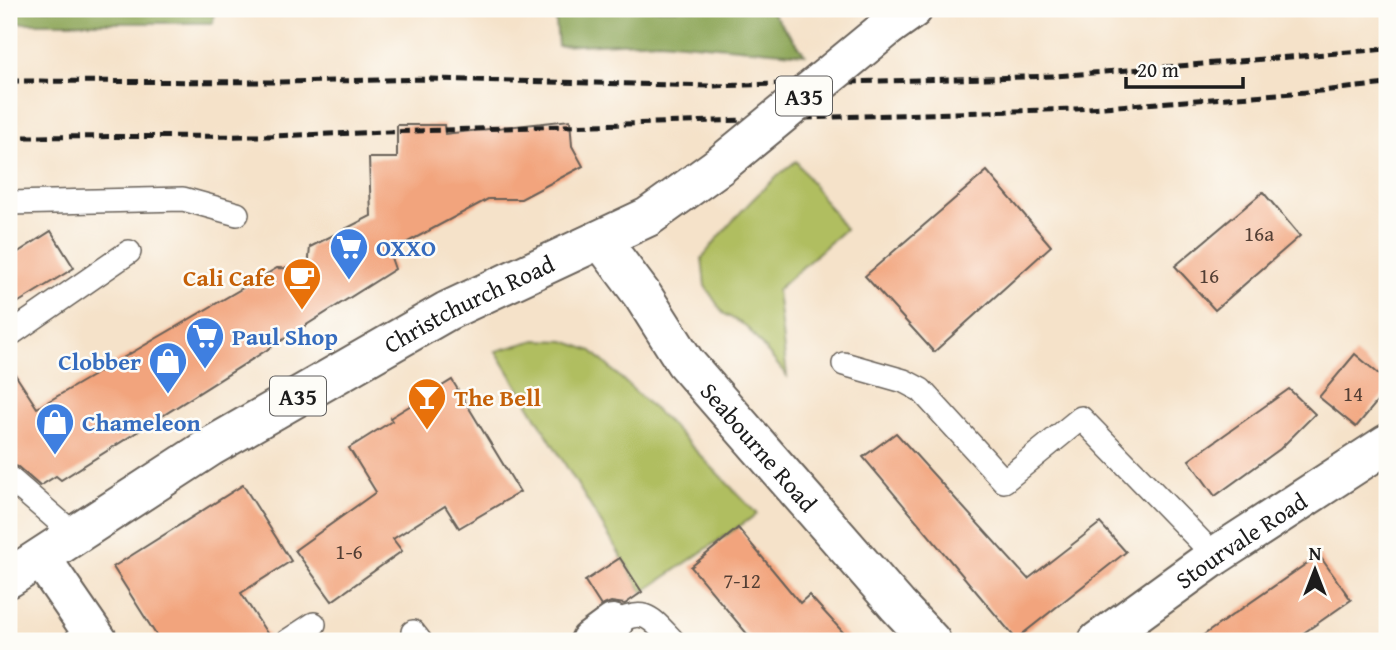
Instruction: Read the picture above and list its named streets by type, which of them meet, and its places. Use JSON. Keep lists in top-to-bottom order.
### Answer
{
  "streets": {
    "main road": [
      "A35",
      "Christchurch Road",
      "Seabourne Road",
      "Stourvale Road"
    ]
  },
  "crossings": [
    ["Christchurch Road", "Seabourne Road"]
  ],
  "places": {
    "supermarket": ["OXXO", "Paul Shop"],
    "cafe": ["Cali Cafe"],
    "shop": ["Clobber", "Chameleon"],
    "bar": ["The Bell"]
  },
  "house_numbers": [
    "16a",
    "16",
    "14",
    "1-6",
    "7-12"
  ],
  "scale_bar": "20 m",
  "north": "top"
}
